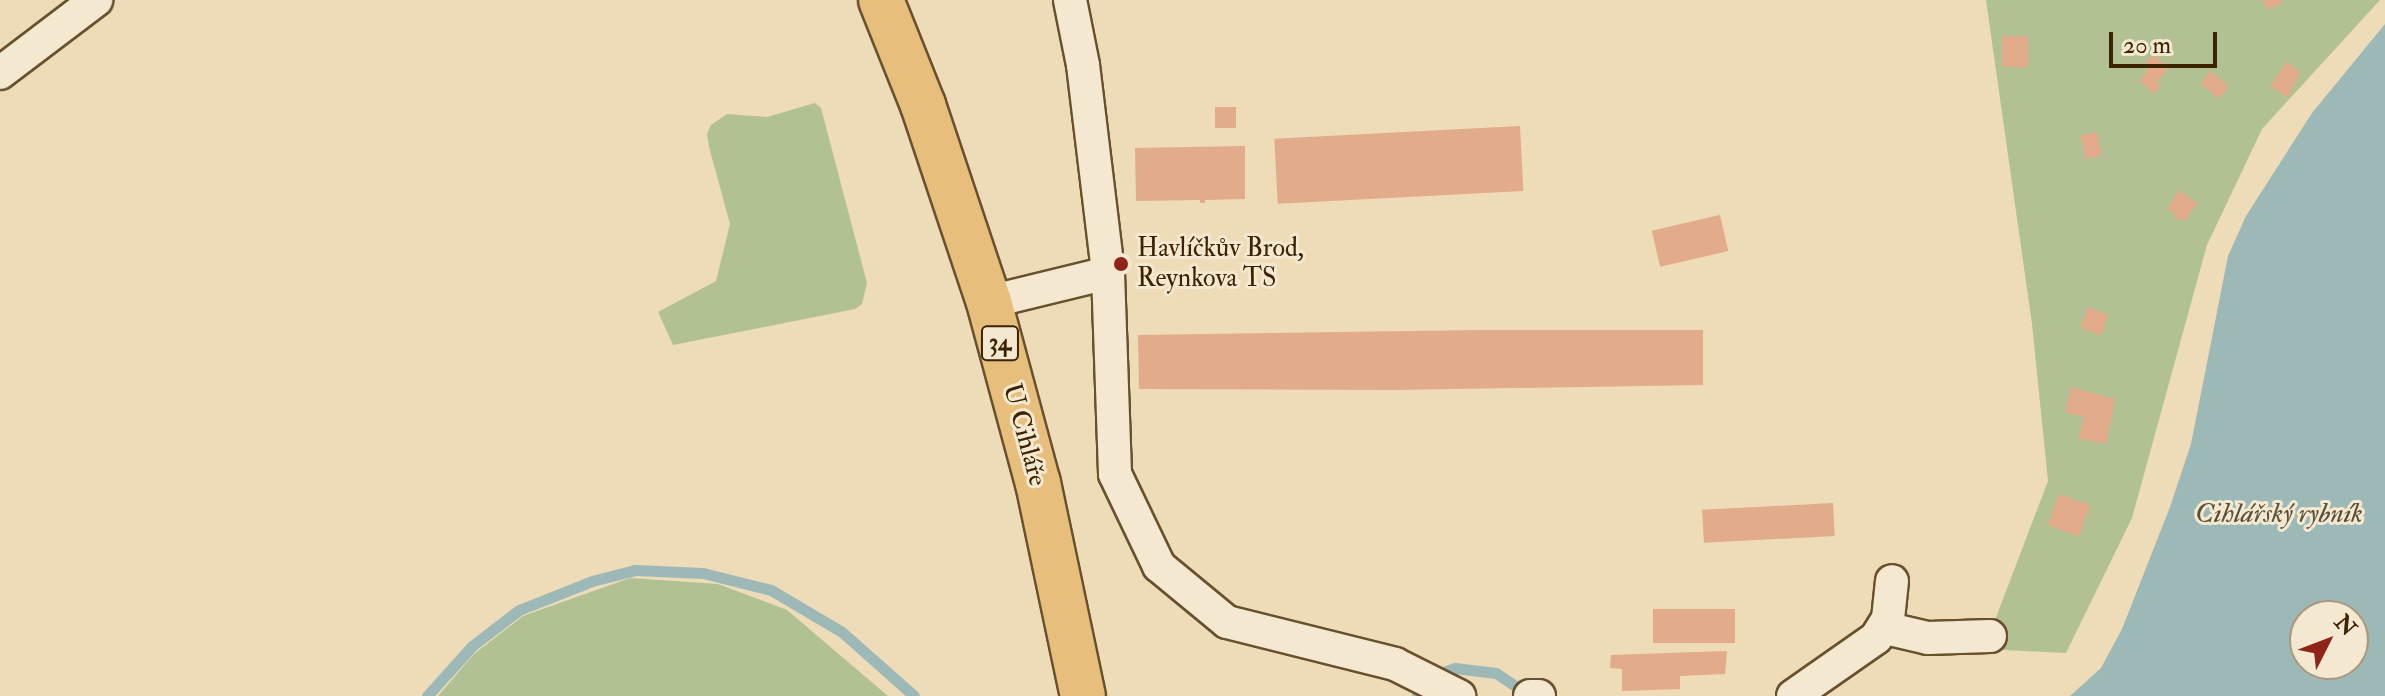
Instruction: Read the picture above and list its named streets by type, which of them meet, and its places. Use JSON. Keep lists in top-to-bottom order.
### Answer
{
  "streets": {
    "main road": ["34", "U Cihláře"]
  },
  "water": ["Cihlářský rybník"],
  "places": ["Havlíčkův Brod, Reynkova TS"],
  "scale_bar": "20 m",
  "north": "top right"
}
